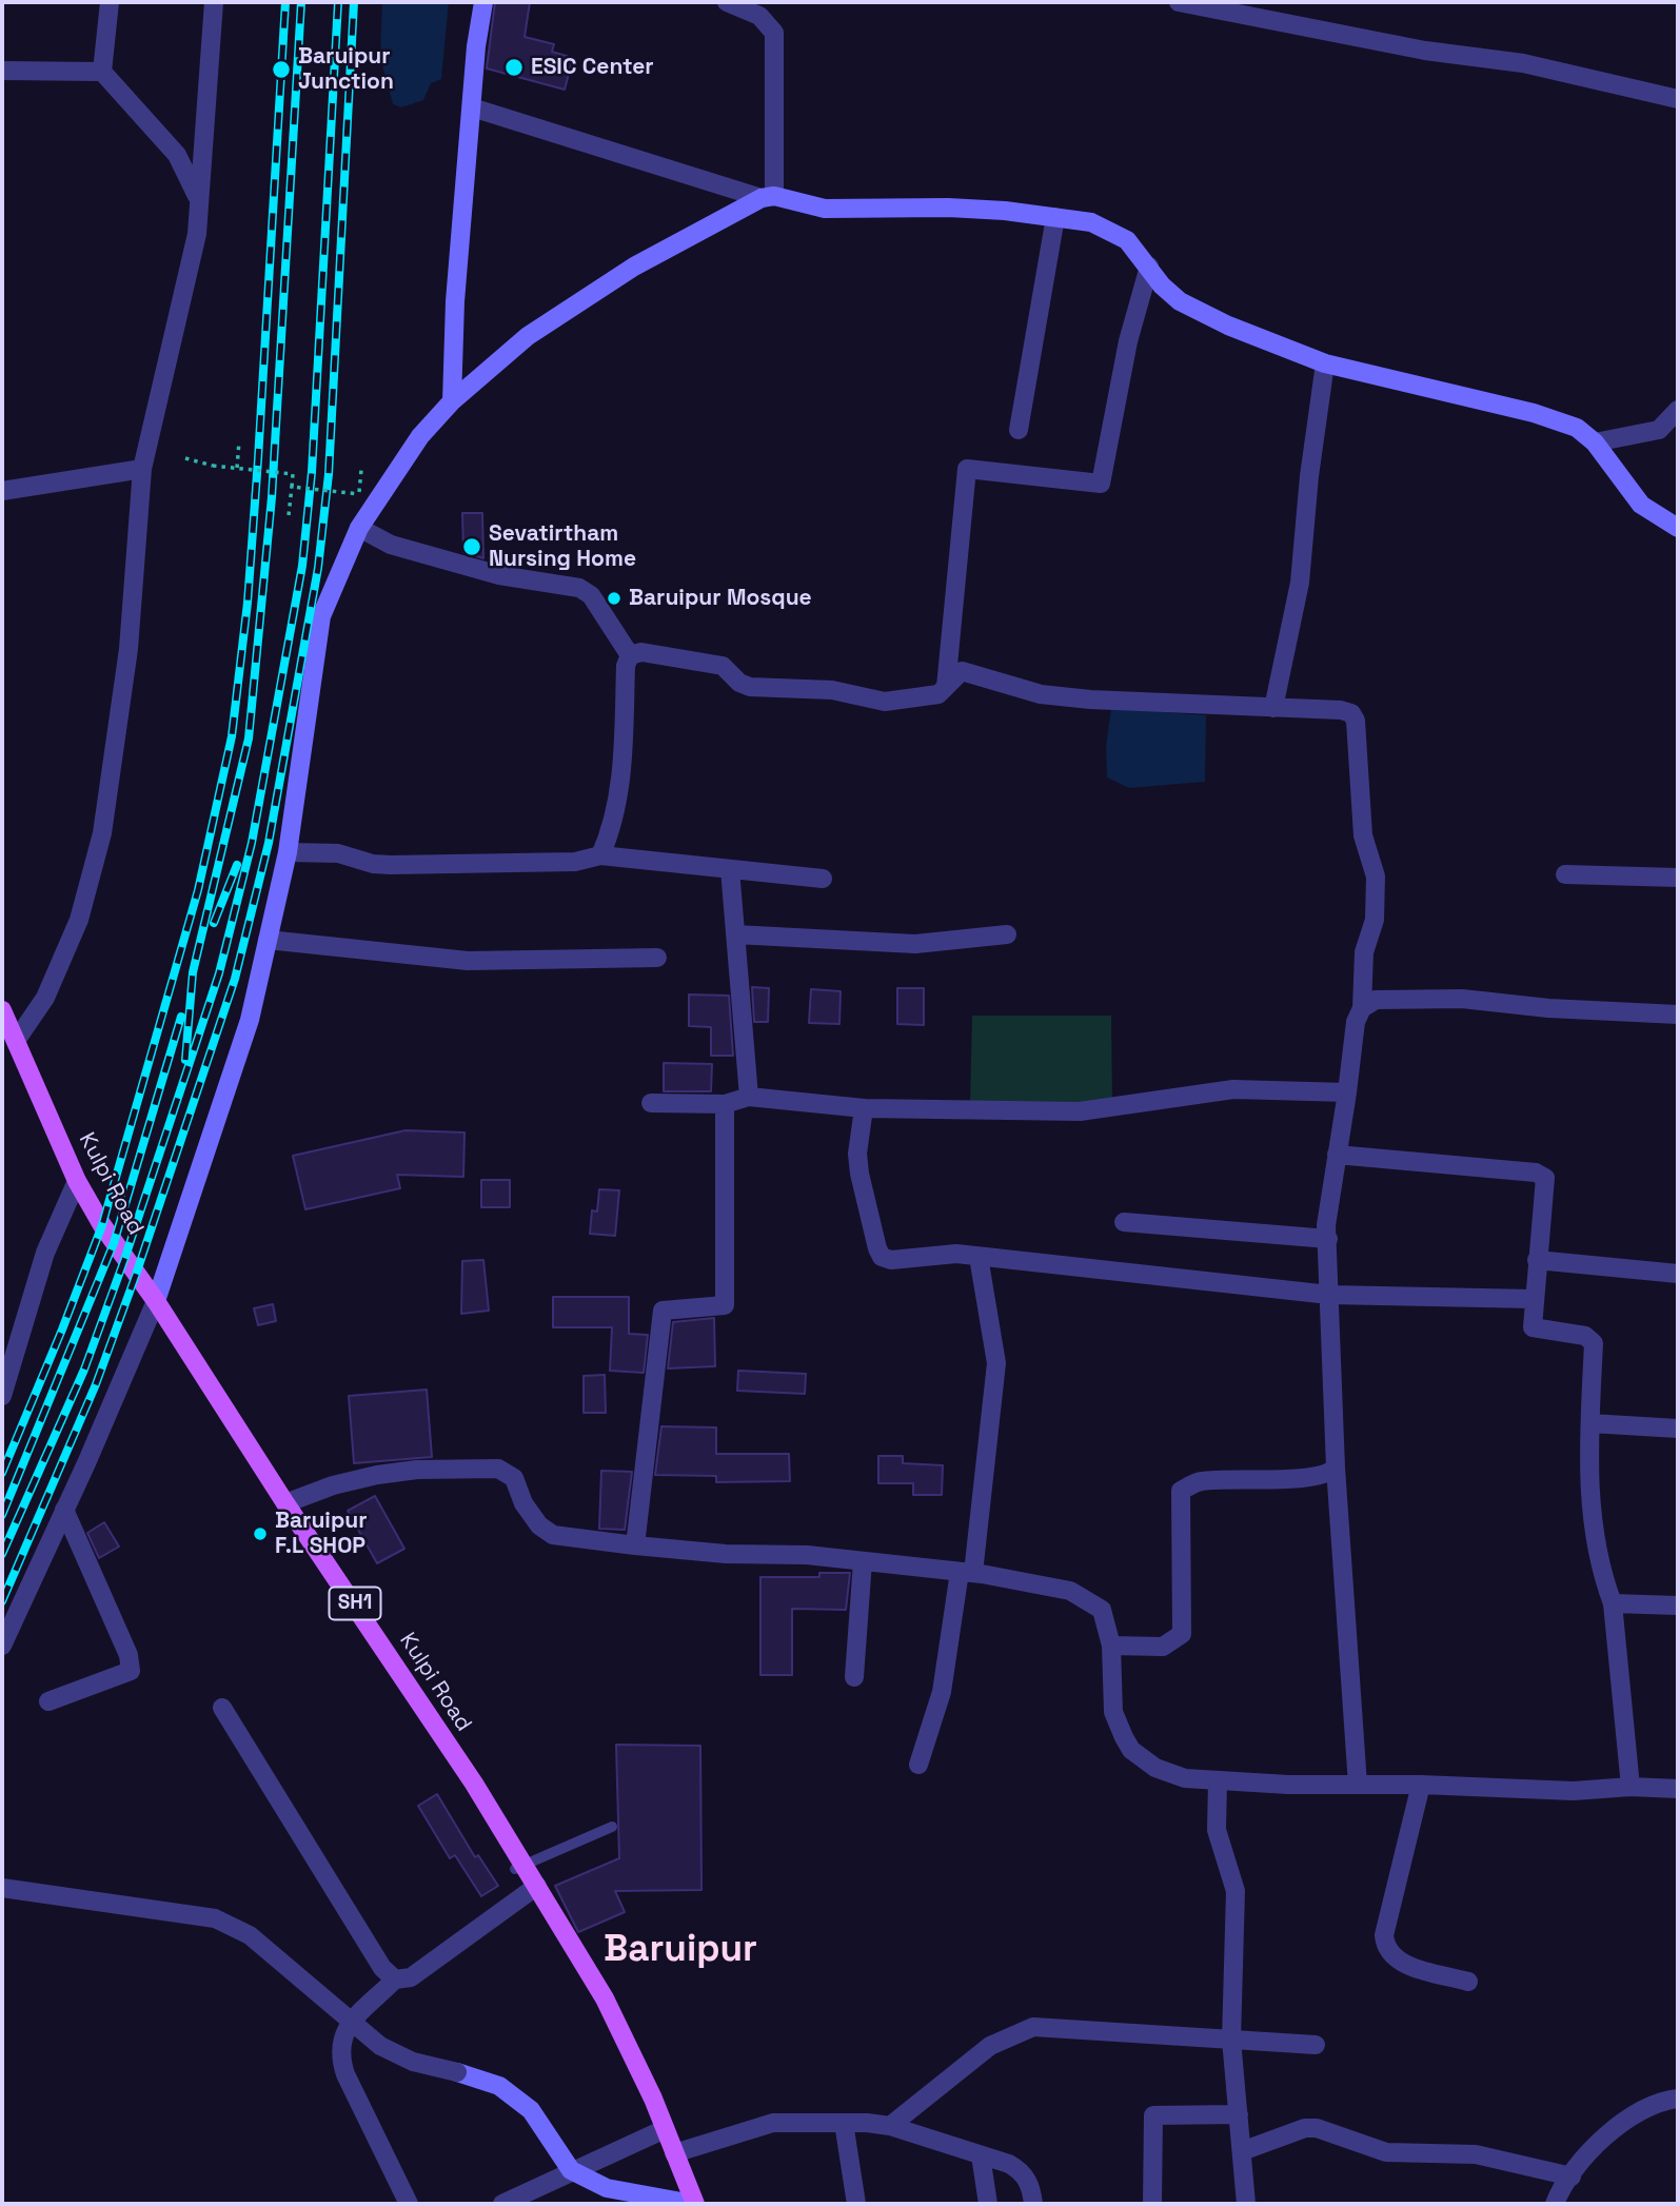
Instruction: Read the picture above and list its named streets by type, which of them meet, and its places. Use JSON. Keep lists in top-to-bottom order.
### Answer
{
  "streets": {
    "main road": ["Kulpi Road", "SH1"]
  },
  "districts": ["Baruipur"],
  "places": [
    "ESIC Center",
    "Baruipur Junction",
    "Sevatirtham Nursing Home",
    "Baruipur Mosque",
    "Baruipur F.L SHOP"
  ]
}
